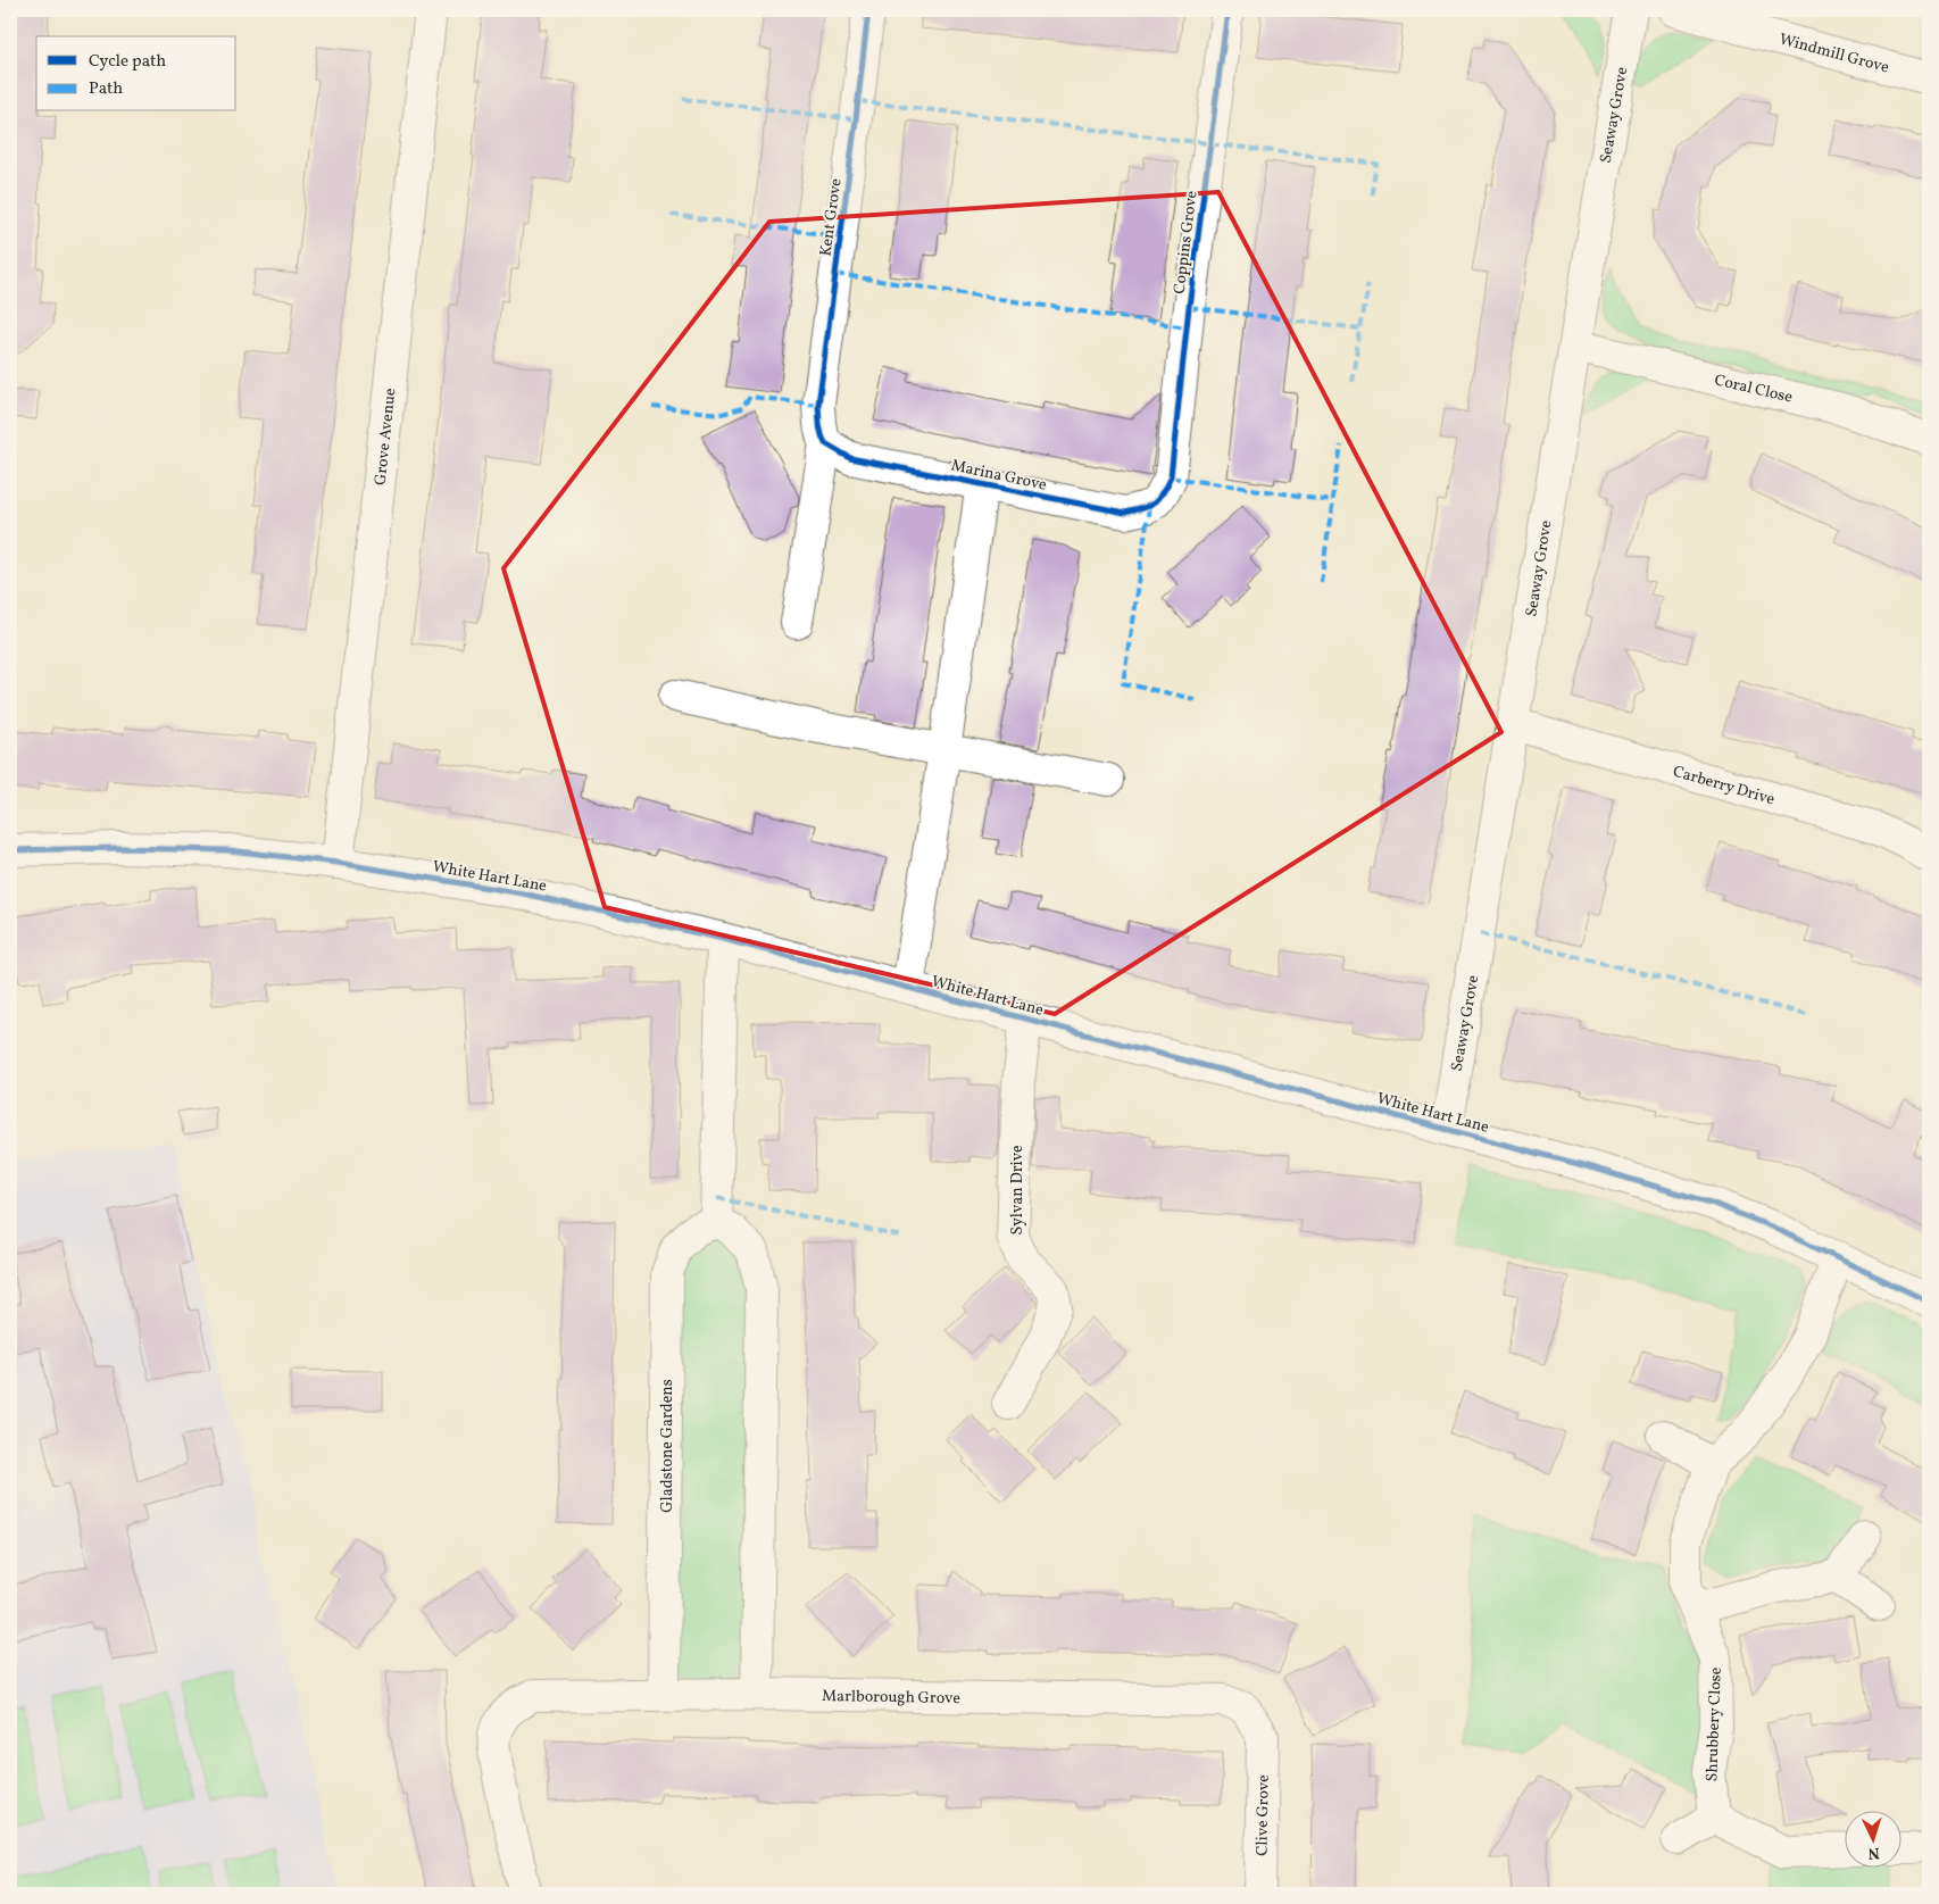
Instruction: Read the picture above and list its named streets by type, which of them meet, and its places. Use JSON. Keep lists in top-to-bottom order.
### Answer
{
  "streets": {
    "street": [
      "Windmill Grove",
      "Seaway Grove",
      "Kent Grove",
      "Coppins Grove",
      "Coral Close",
      "Grove Avenue",
      "Marina Grove",
      "Carberry Drive",
      "White Hart Lane",
      "Sylvan Drive",
      "Gladstone Gardens",
      "Marlborough Grove",
      "Shrubbery Close",
      "Clive Grove"
    ]
  },
  "crossings": [
    ["Seaway Grove", "Coral Close"],
    ["Seaway Grove", "Carberry Drive"],
    ["Seaway Grove", "White Hart Lane"],
    ["Kent Grove", "Marina Grove"],
    ["Coppins Grove", "Marina Grove"],
    ["Grove Avenue", "White Hart Lane"],
    ["Marina Grove", "White Hart Lane"],
    ["White Hart Lane", "Sylvan Drive"],
    ["White Hart Lane", "Shrubbery Close"],
    ["Gladstone Gardens", "Marlborough Grove"],
    ["Marlborough Grove", "Clive Grove"]
  ],
  "legend": ["Cycle path", "Path"],
  "north": "bottom"
}
